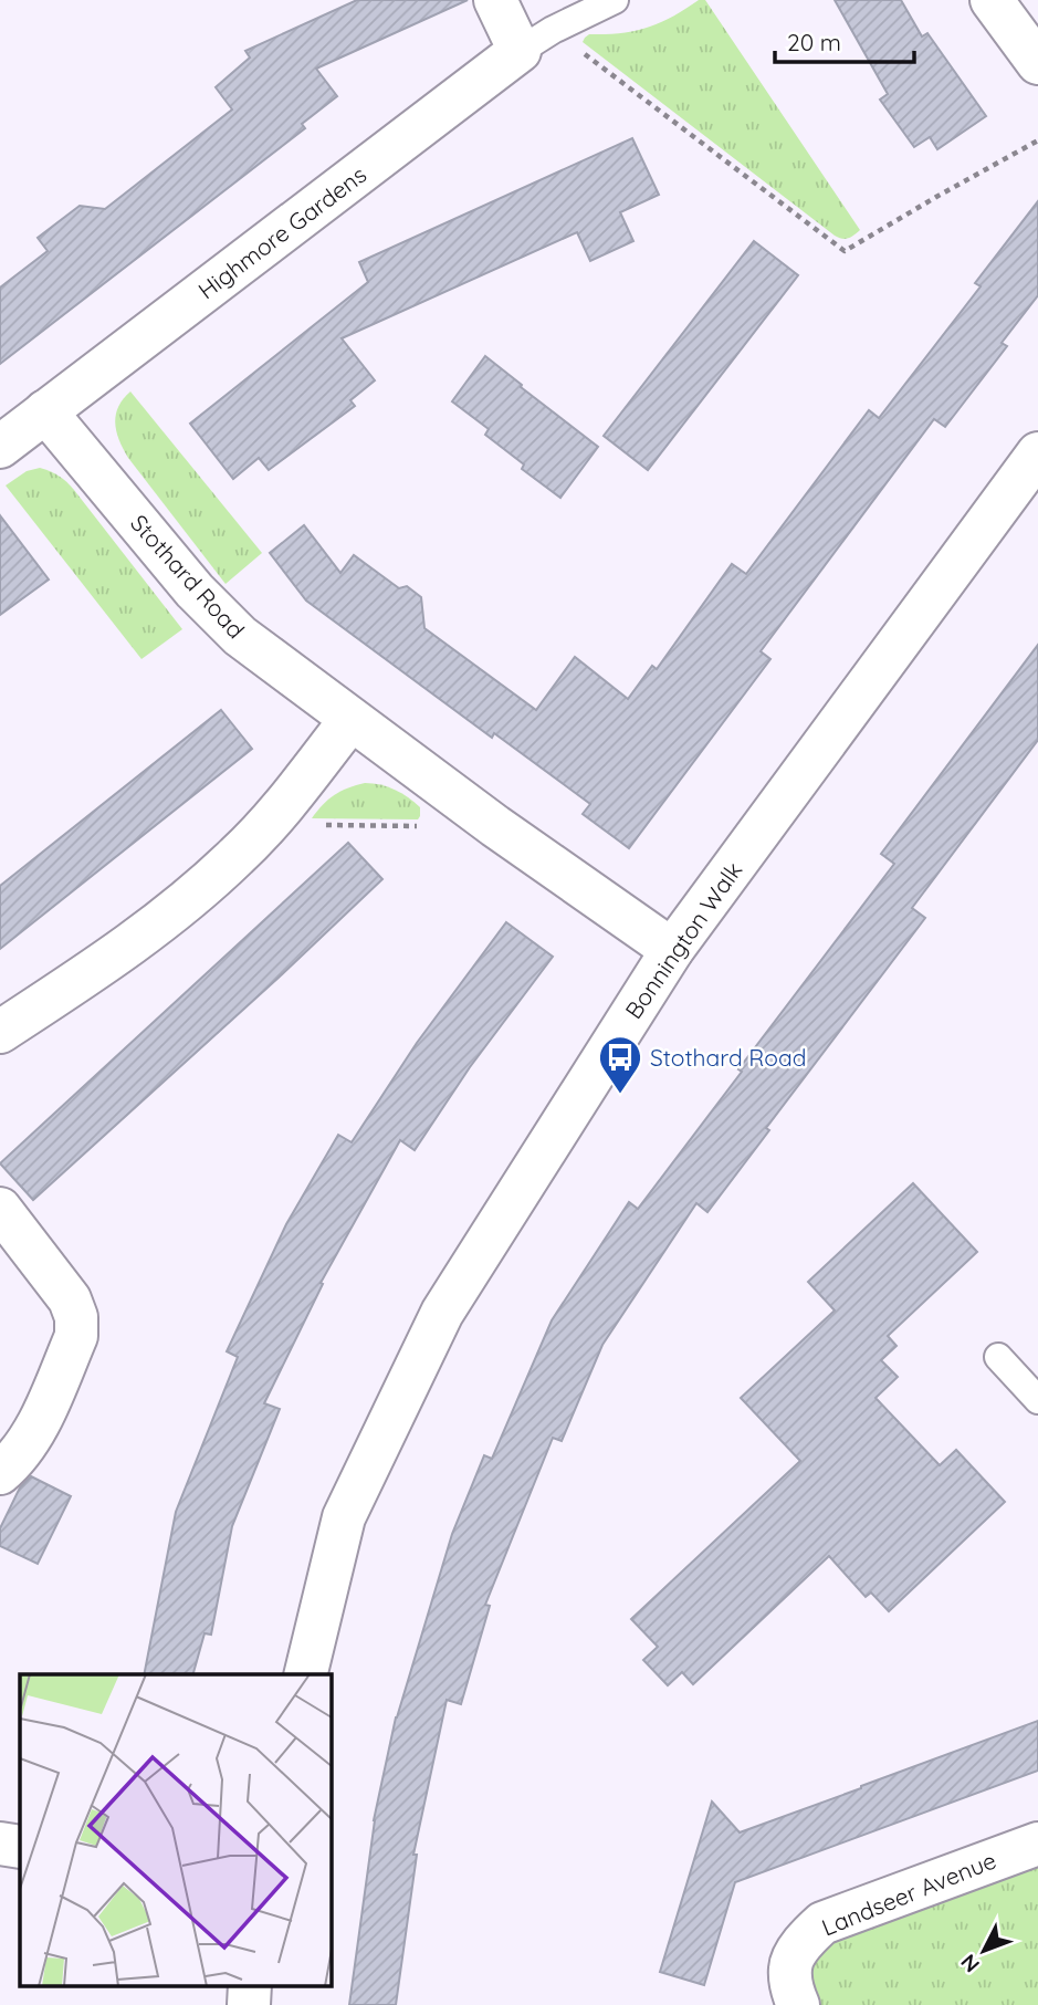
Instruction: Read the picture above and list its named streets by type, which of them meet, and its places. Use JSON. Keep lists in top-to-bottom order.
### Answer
{
  "streets": {
    "street": [
      "Highmore Gardens",
      "Stothard Road",
      "Bonnington Walk",
      "Landseer Avenue"
    ]
  },
  "crossings": [
    ["Highmore Gardens", "Stothard Road"],
    ["Stothard Road", "Bonnington Walk"]
  ],
  "places": {
    "bus stop": ["Stothard Road"]
  },
  "scale_bar": "20 m",
  "north": "bottom left"
}
